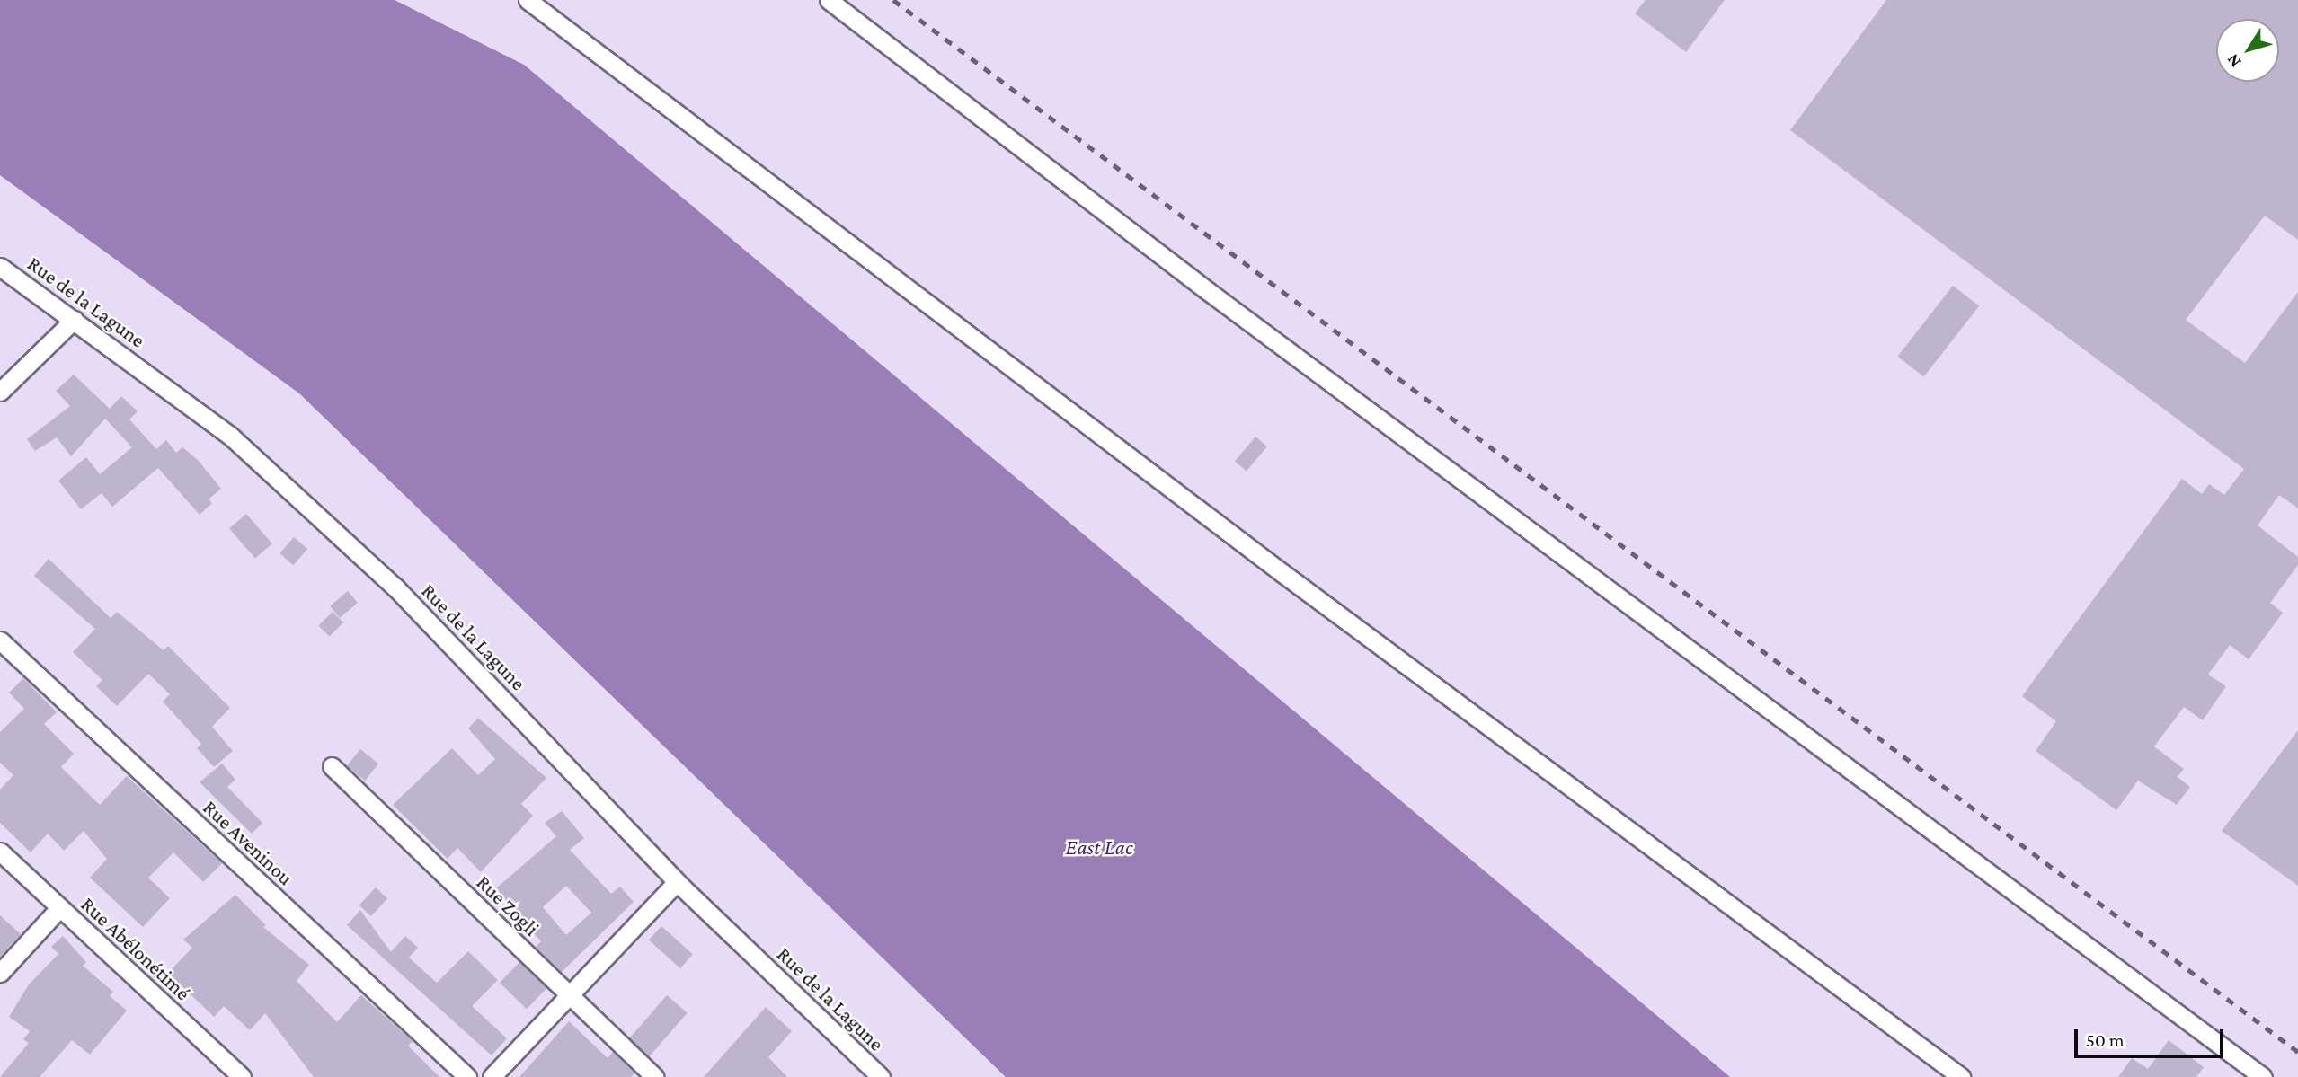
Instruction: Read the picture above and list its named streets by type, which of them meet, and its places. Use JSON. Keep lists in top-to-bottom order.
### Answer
{
  "streets": {
    "street": [
      "Rue de la Lagune",
      "Rue Aveninou",
      "Rue Zogli",
      "Rue Abélonétimé"
    ]
  },
  "water": ["East Lac"],
  "scale_bar": "50 m",
  "north": "bottom left"
}
